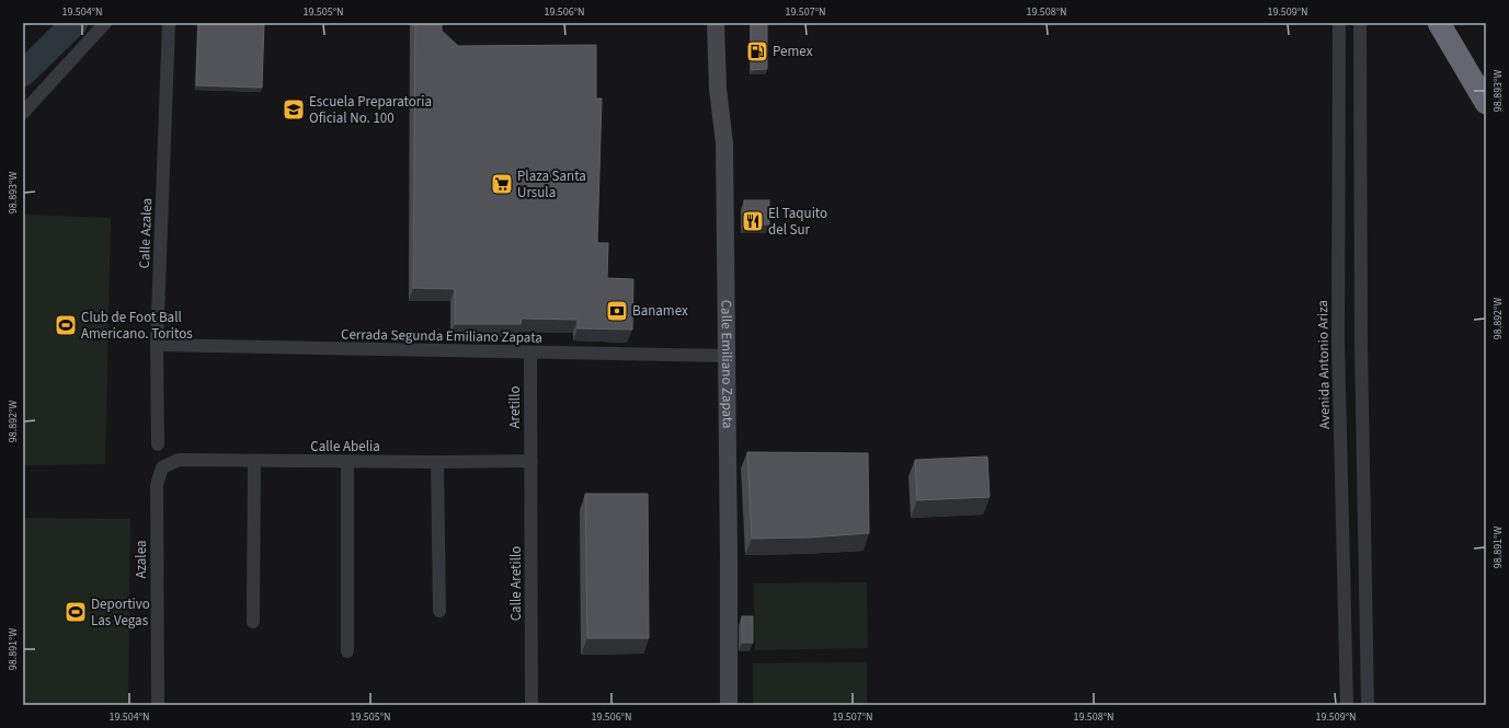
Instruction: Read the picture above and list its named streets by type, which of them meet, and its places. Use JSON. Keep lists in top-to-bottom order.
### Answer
{
  "streets": {
    "main road": ["Calle Emiliano Zapata"],
    "street": [
      "Calle Azalea",
      "Cerrada Segunda Emiliano Zapata",
      "Avenida Antonio Ariza",
      "Aretillo",
      "Calle Abelia",
      "Azalea",
      "Calle Aretillo"
    ]
  },
  "crossings": [
    ["Calle Azalea", "Cerrada Segunda Emiliano Zapata"],
    ["Cerrada Segunda Emiliano Zapata", "Calle Emiliano Zapata"],
    ["Cerrada Segunda Emiliano Zapata", "Aretillo"],
    ["Aretillo", "Calle Abelia"],
    ["Aretillo", "Calle Aretillo"],
    ["Calle Abelia", "Azalea"],
    ["Calle Abelia", "Calle Aretillo"]
  ],
  "places": {
    "fuel station": ["Pemex"],
    "school or university": ["Escuela Preparatoria Oficial No. 100"],
    "supermarket": ["Plaza Santa Ursula"],
    "restaurant": ["El Taquito del Sur"],
    "bank": ["Banamex"],
    "sports": ["Club de Foot Ball Americano. Toritos", "Deportivo Las Vegas"]
  },
  "coordinates": [
    "19.504°N",
    "19.505°N",
    "19.506°N",
    "19.507°N",
    "19.508°N",
    "19.509°N",
    "98.893°W",
    "98.892°W",
    "98.891°W"
  ]
}
